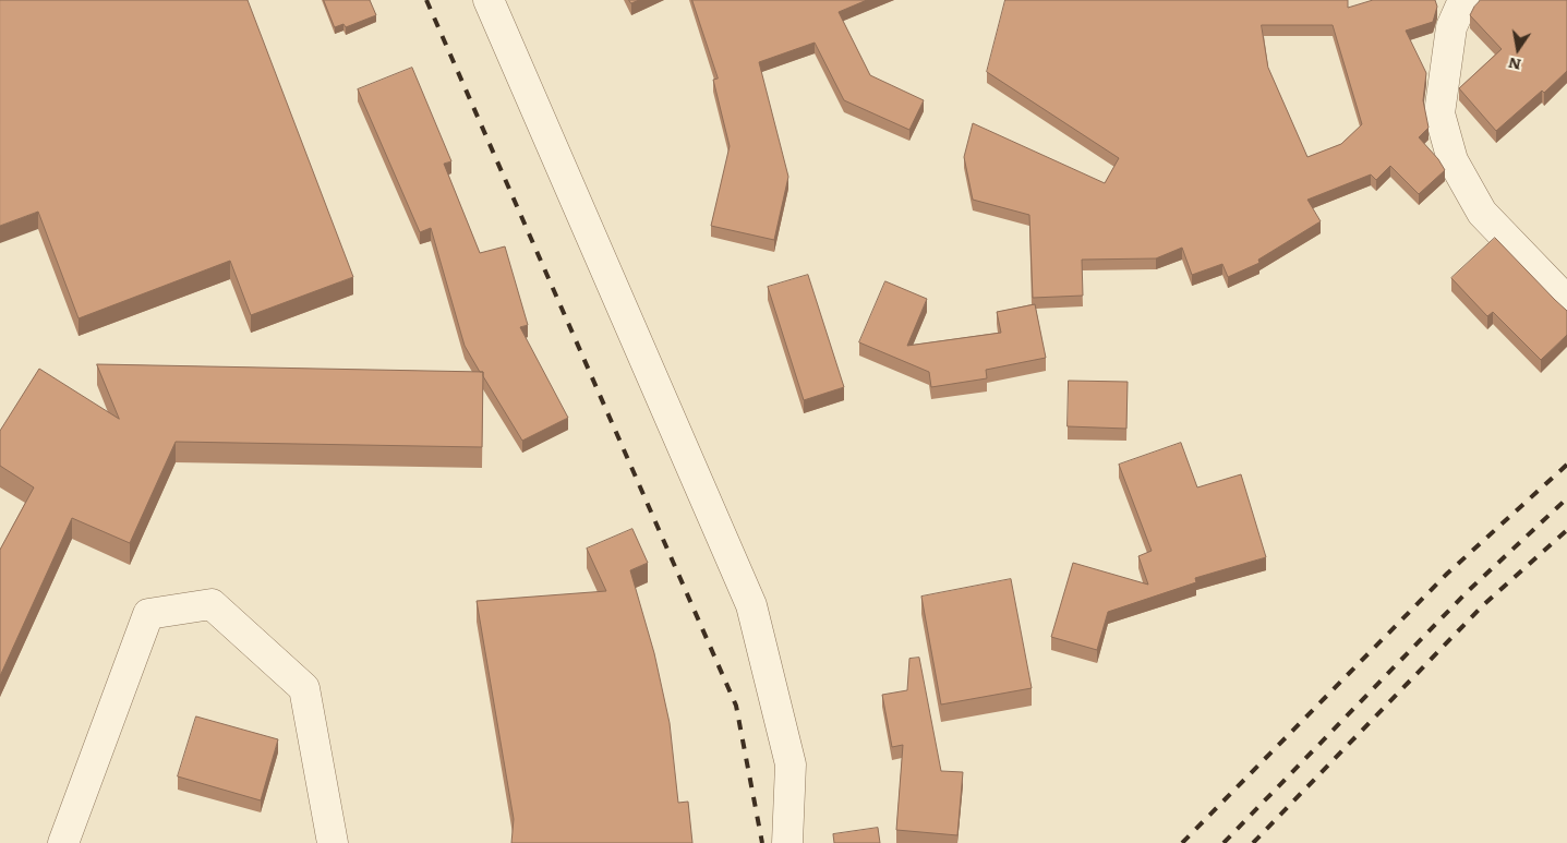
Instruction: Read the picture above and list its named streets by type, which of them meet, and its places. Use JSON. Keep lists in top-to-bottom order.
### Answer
{
  "north": "bottom"
}
